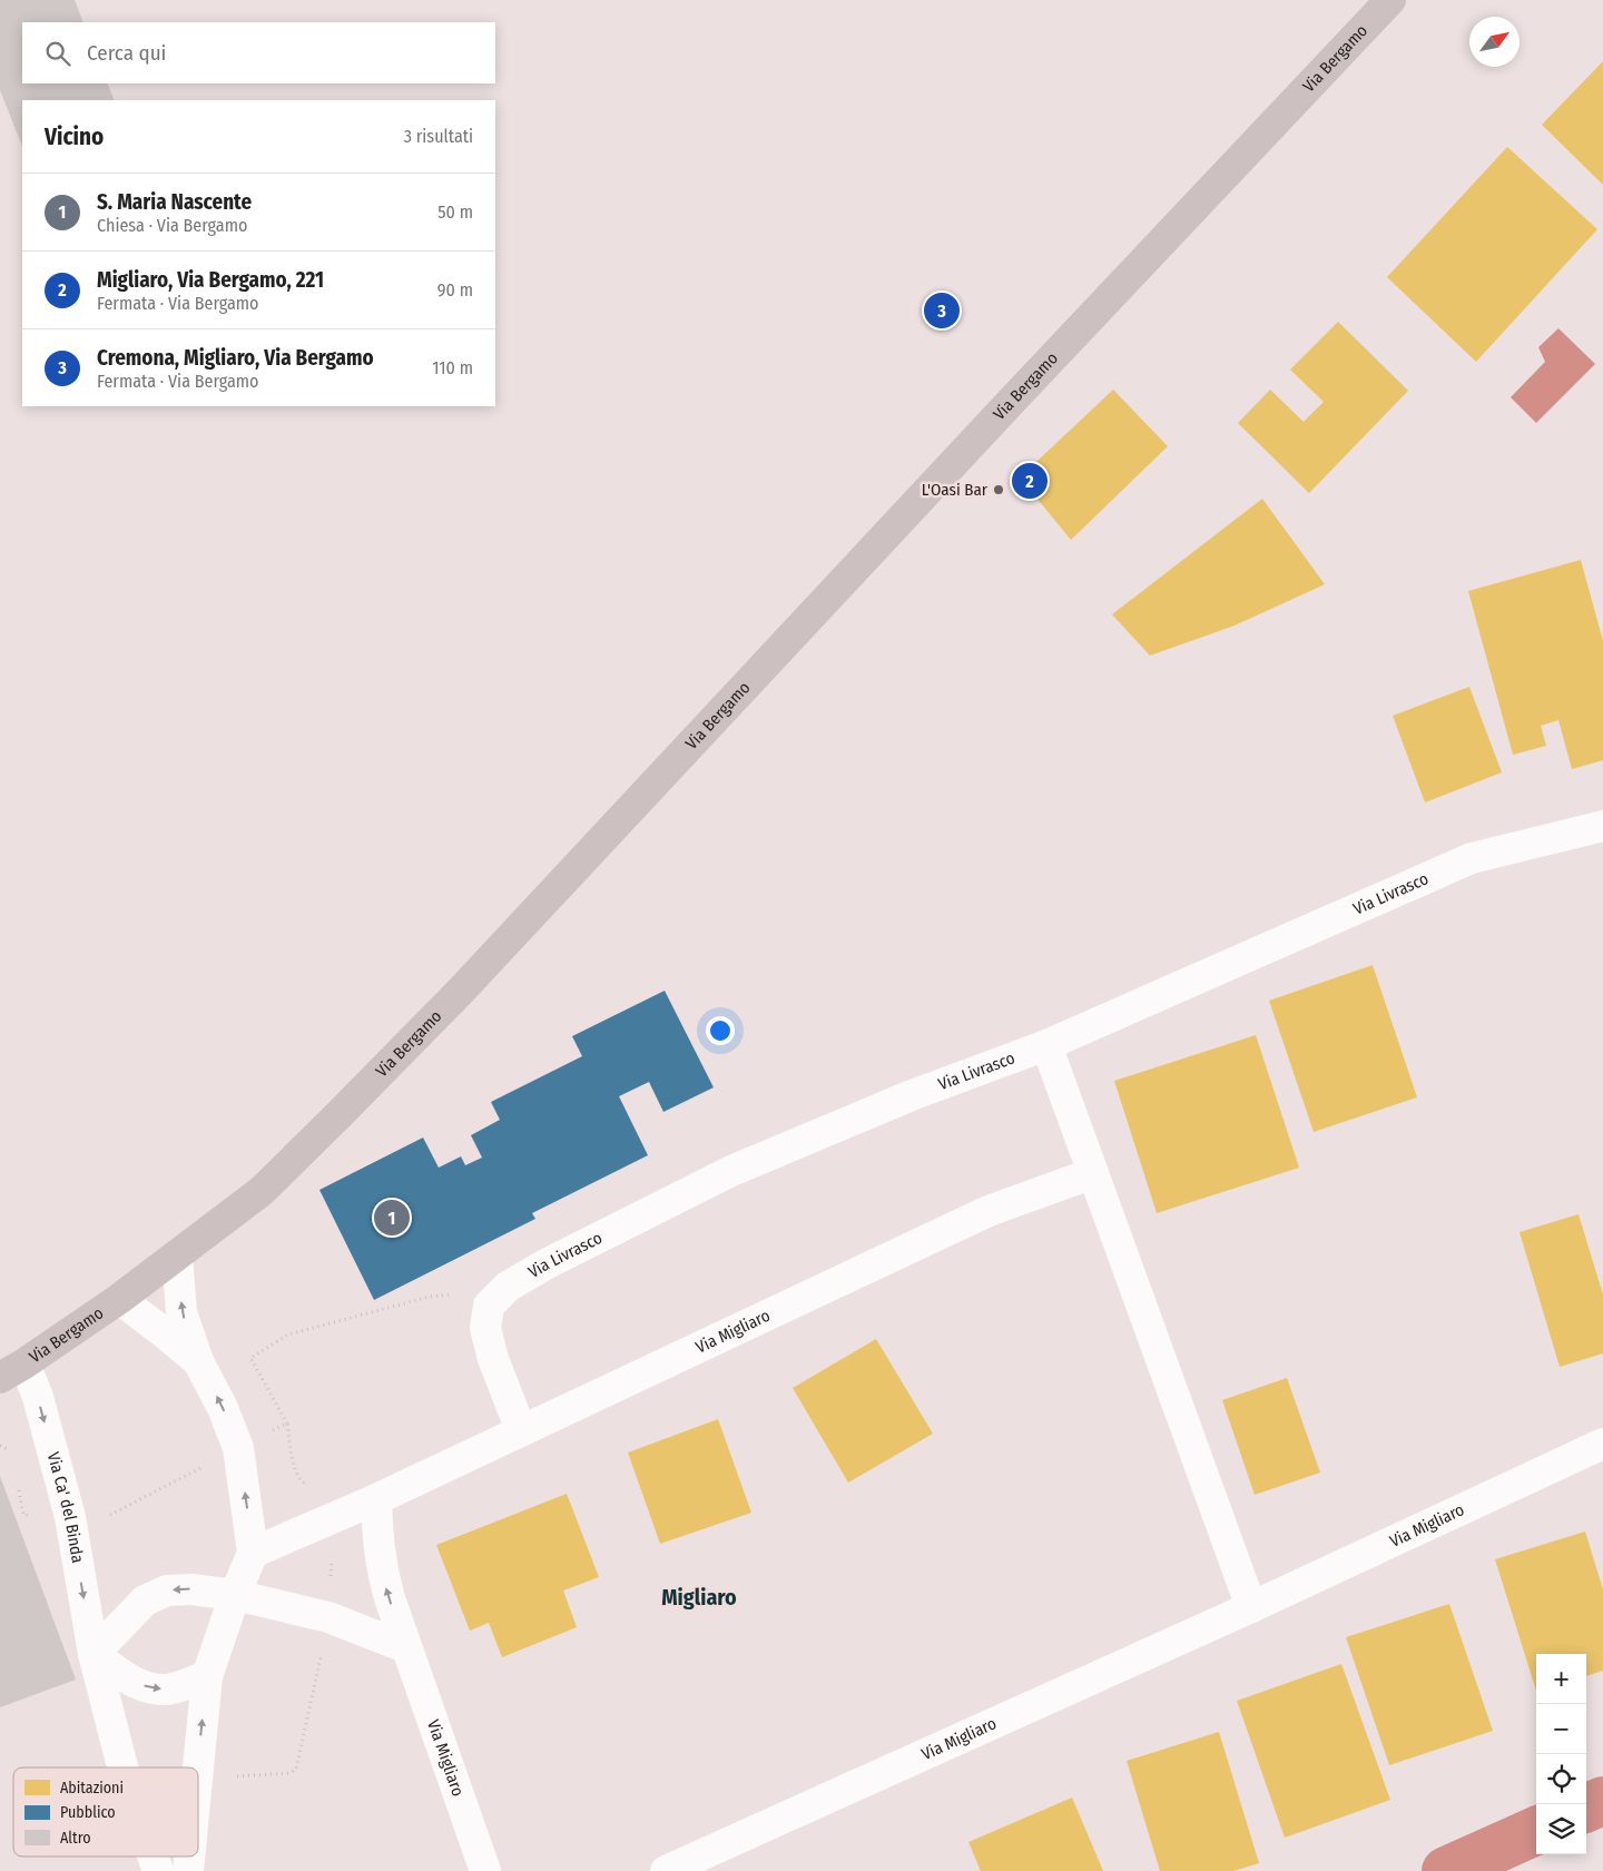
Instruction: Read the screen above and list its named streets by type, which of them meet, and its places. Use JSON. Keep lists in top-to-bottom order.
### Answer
{
  "streets": {
    "main road": ["Via Bergamo"],
    "street": ["Via Livrasco", "Via Migliaro", "Via Ca' del Binda"]
  },
  "crossings": [
    ["Via Bergamo", "Via Ca' del Binda"],
    ["Via Livrasco", "Via Migliaro"]
  ],
  "districts": ["Migliaro"],
  "places": ["L'Oasi Bar"],
  "legend": ["Abitazioni", "Pubblico", "Altro"],
  "north": "top right",
  "page": {
    "search": "Cerca qui",
    "heading": ["Vicino", "3 risultati"],
    "list": [
      {
        "mark": "1",
        "name": "S. Maria Nascente",
        "note": "Chiesa · Via Bergamo",
        "value": "50 m"
      },
      {
        "mark": "2",
        "name": "Migliaro, Via Bergamo, 221",
        "note": "Fermata · Via Bergamo",
        "value": "90 m"
      },
      {
        "mark": "3",
        "name": "Cremona, Migliaro, Via Bergamo",
        "note": "Fermata · Via Bergamo",
        "value": "110 m"
      }
    ],
    "pins": ["3", "2", "1"],
    "map_buttons": ["+", "−"]
  }
}
